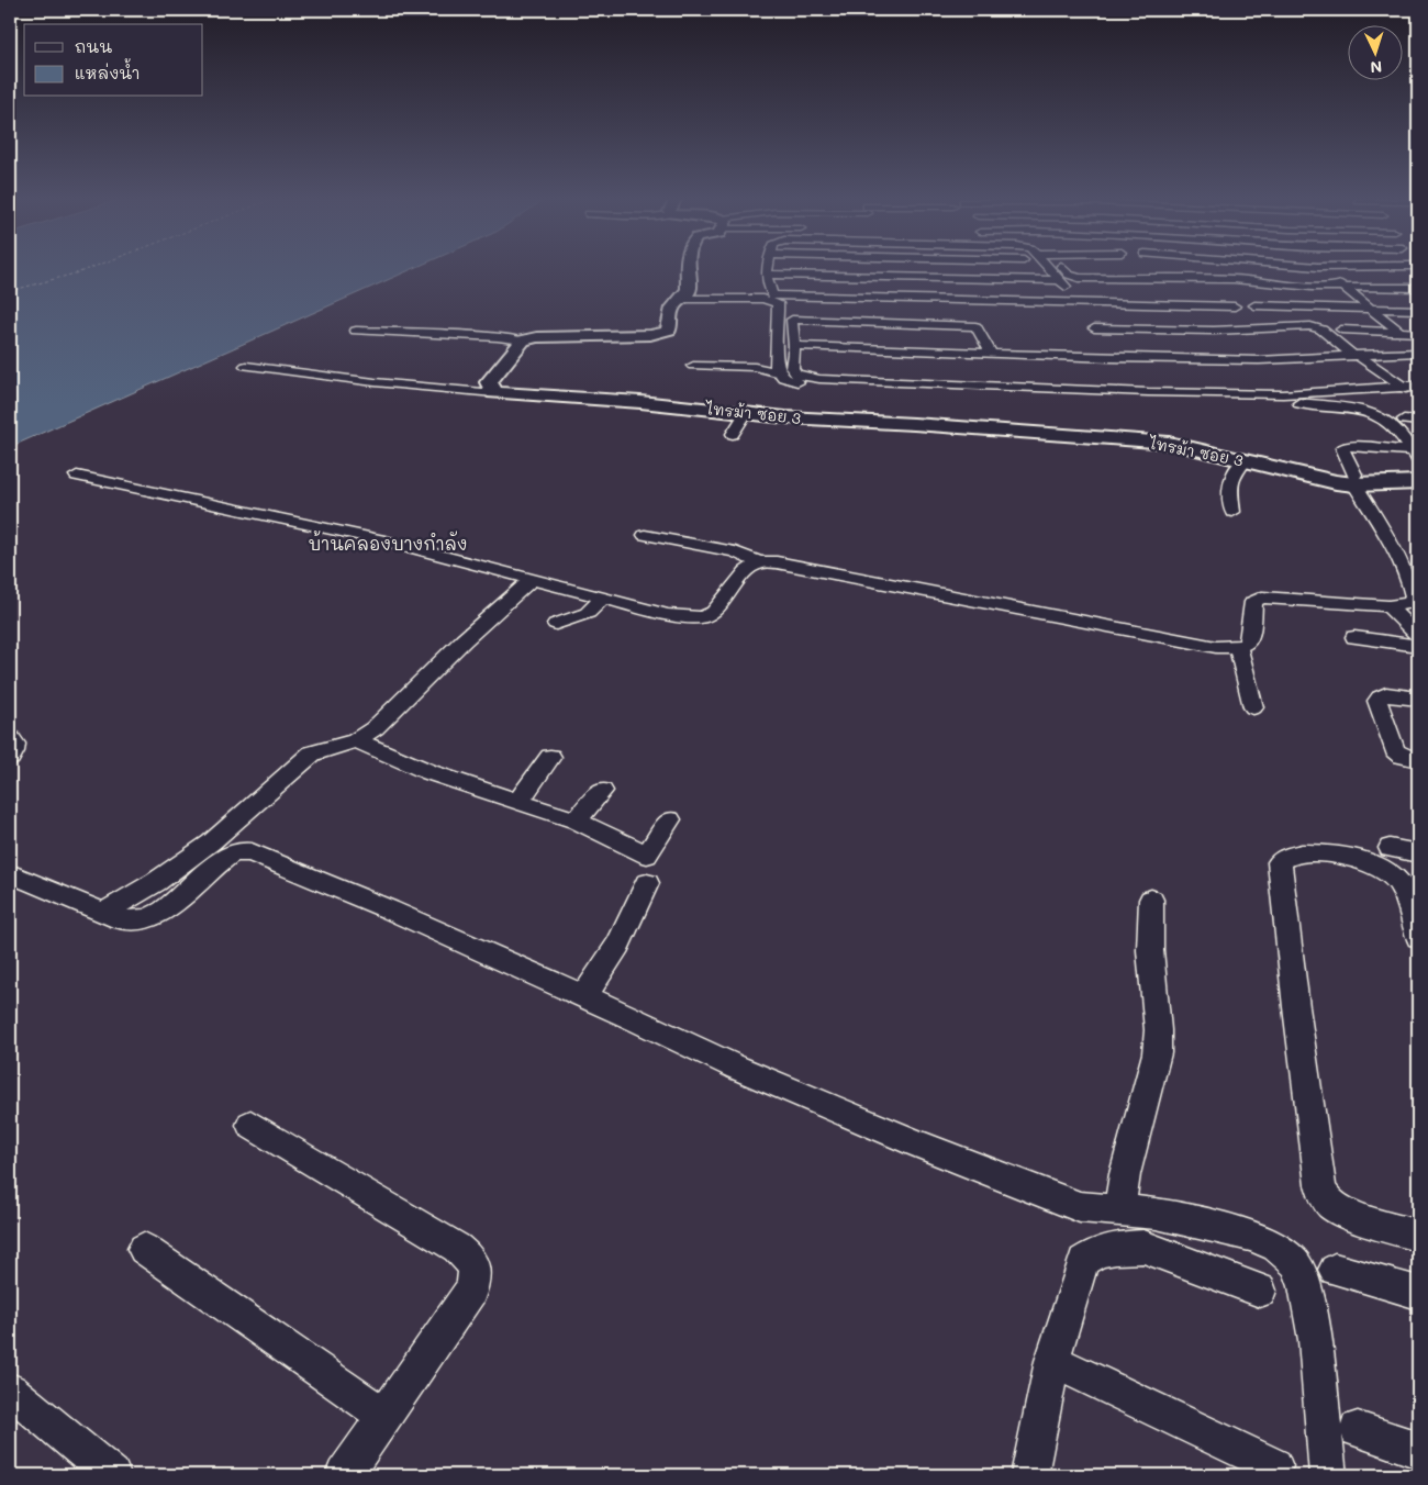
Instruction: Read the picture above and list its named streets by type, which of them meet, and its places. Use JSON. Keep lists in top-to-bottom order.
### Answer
{
  "streets": {
    "street": ["ไทรม้า ซอย 3"]
  },
  "districts": ["บ้านคลองบางกำลัง"],
  "legend": ["ถนน", "แหล่งน้ำ"],
  "north": "bottom"
}
